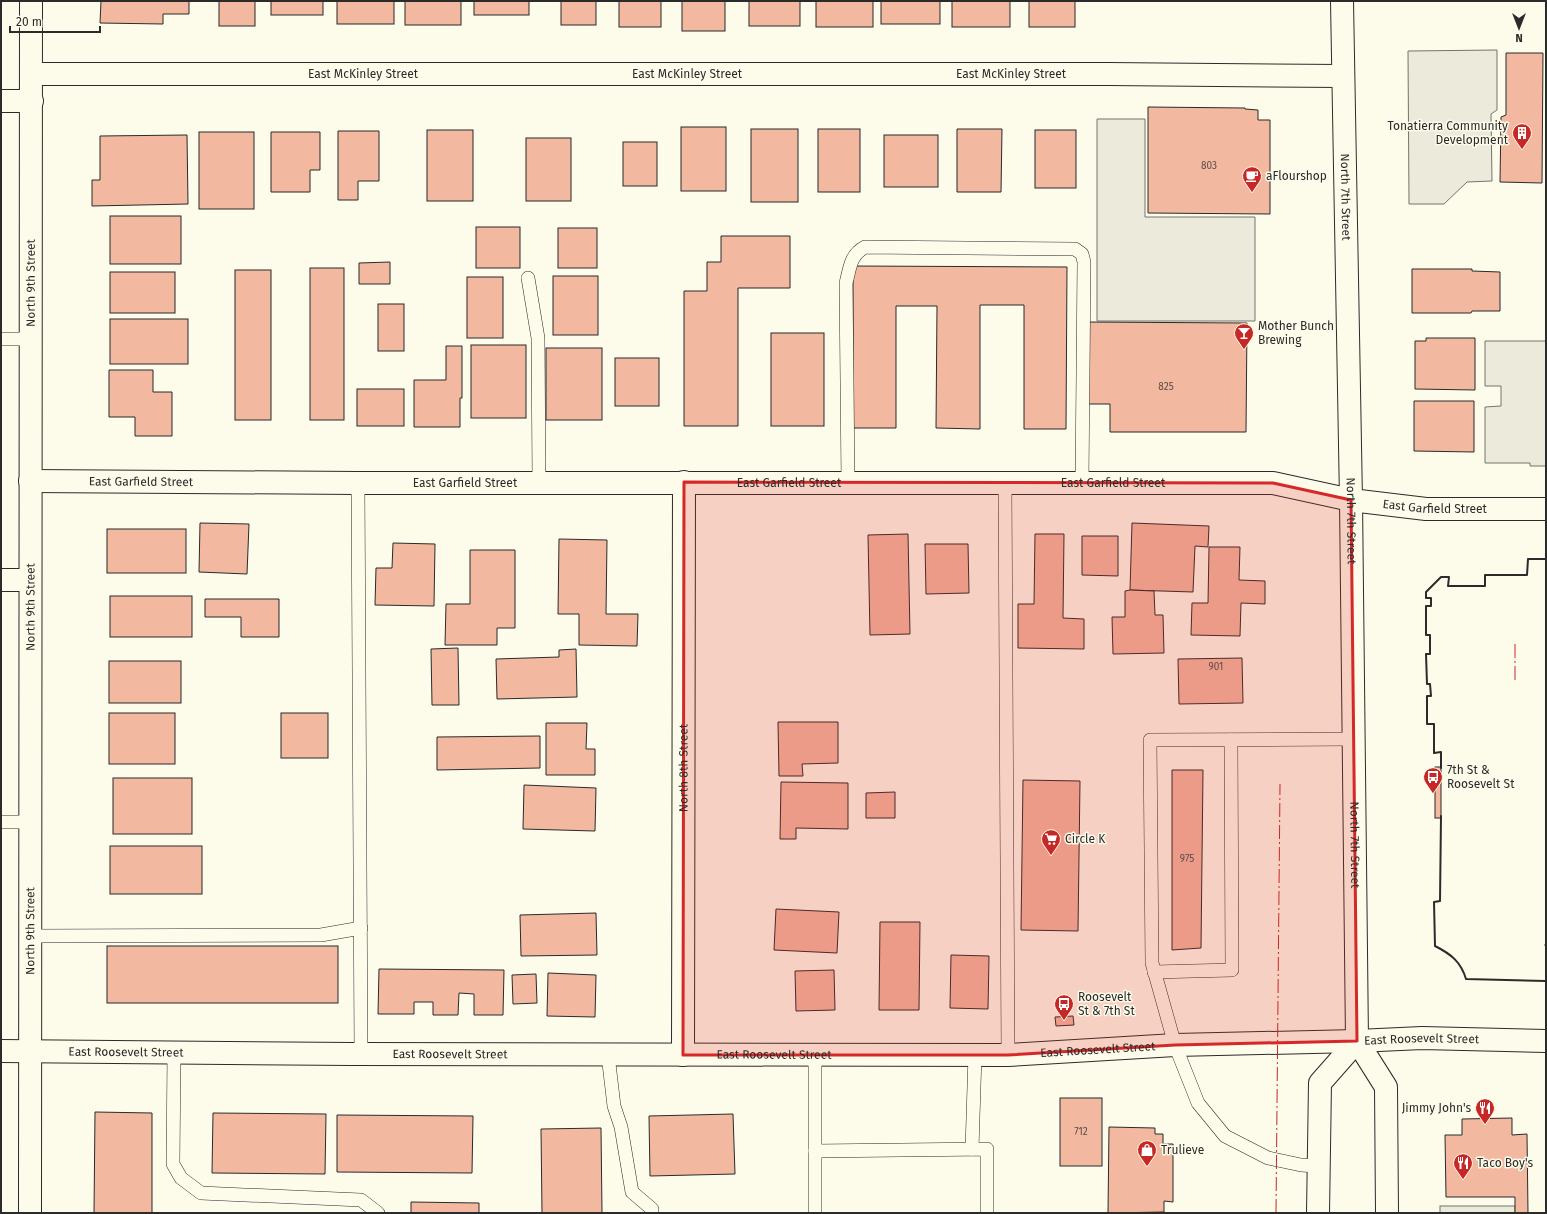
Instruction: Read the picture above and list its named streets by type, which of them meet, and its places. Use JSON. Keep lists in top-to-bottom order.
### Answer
{
  "streets": {
    "street": [
      "East McKinley Street",
      "North 7th Street",
      "North 9th Street",
      "East Garfield Street",
      "North 8th Street",
      "East Roosevelt Street"
    ]
  },
  "crossings": [
    ["East McKinley Street", "North 7th Street"],
    ["East McKinley Street", "North 9th Street"],
    ["North 7th Street", "East Garfield Street"],
    ["North 7th Street", "East Roosevelt Street"],
    ["North 9th Street", "East Garfield Street"],
    ["North 9th Street", "East Roosevelt Street"],
    ["East Garfield Street", "North 8th Street"],
    ["North 8th Street", "East Roosevelt Street"]
  ],
  "places": {
    "building": ["Tonatierra Community Development"],
    "cafe": ["aFlourshop"],
    "bar": ["Mother Bunch Brewing"],
    "bus stop": ["7th St & Roosevelt St", "Roosevelt St & 7th St"],
    "supermarket": ["Circle K"],
    "restaurant": ["Jimmy John's", "Taco Boy's"],
    "shop": ["Trulieve"]
  },
  "house_numbers": [
    "803",
    "825",
    "901",
    "975",
    "712"
  ],
  "scale_bar": "20 m",
  "north": "bottom"
}
